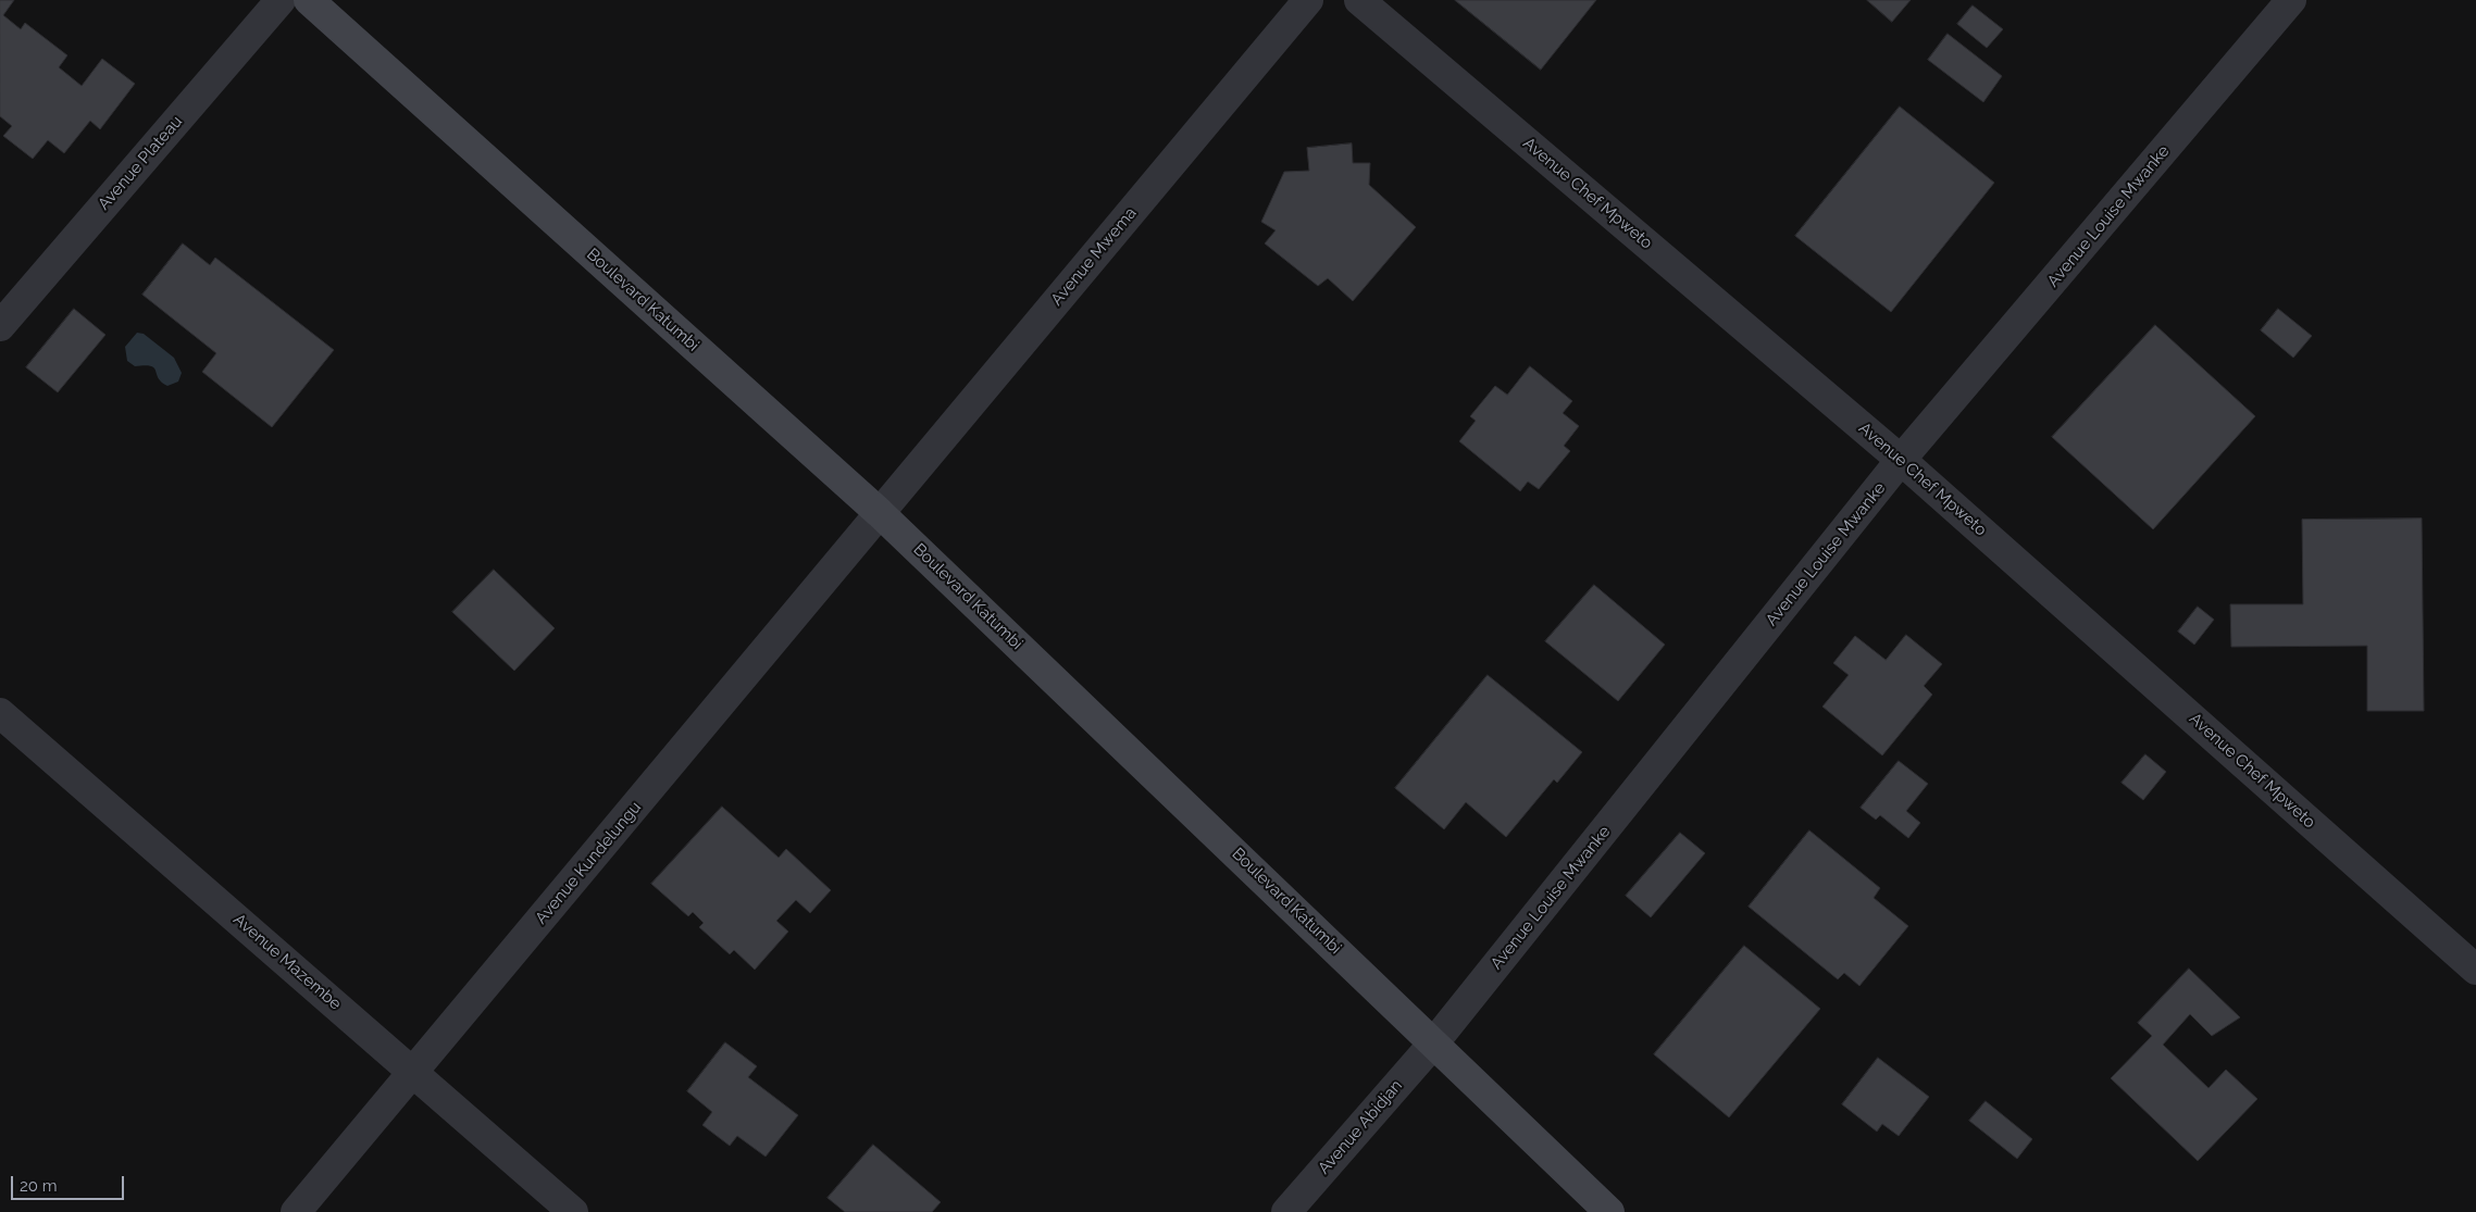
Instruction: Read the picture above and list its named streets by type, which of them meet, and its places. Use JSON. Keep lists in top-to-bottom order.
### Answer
{
  "streets": {
    "street": [
      "Avenue Plateau",
      "Avenue Chef Mpweto",
      "Avenue Louise Mwanke",
      "Avenue Mwema",
      "Boulevard Katumbi",
      "Avenue Kundelungu",
      "Avenue Mazembe",
      "Avenue Abidjan"
    ]
  },
  "crossings": [
    ["Avenue Chef Mpweto", "Avenue Louise Mwanke"],
    ["Avenue Louise Mwanke", "Boulevard Katumbi"],
    ["Avenue Louise Mwanke", "Avenue Abidjan"],
    ["Avenue Mwema", "Boulevard Katumbi"],
    ["Avenue Mwema", "Avenue Kundelungu"],
    ["Boulevard Katumbi", "Avenue Kundelungu"],
    ["Boulevard Katumbi", "Avenue Abidjan"],
    ["Avenue Kundelungu", "Avenue Mazembe"]
  ],
  "scale_bar": "20 m"
}
